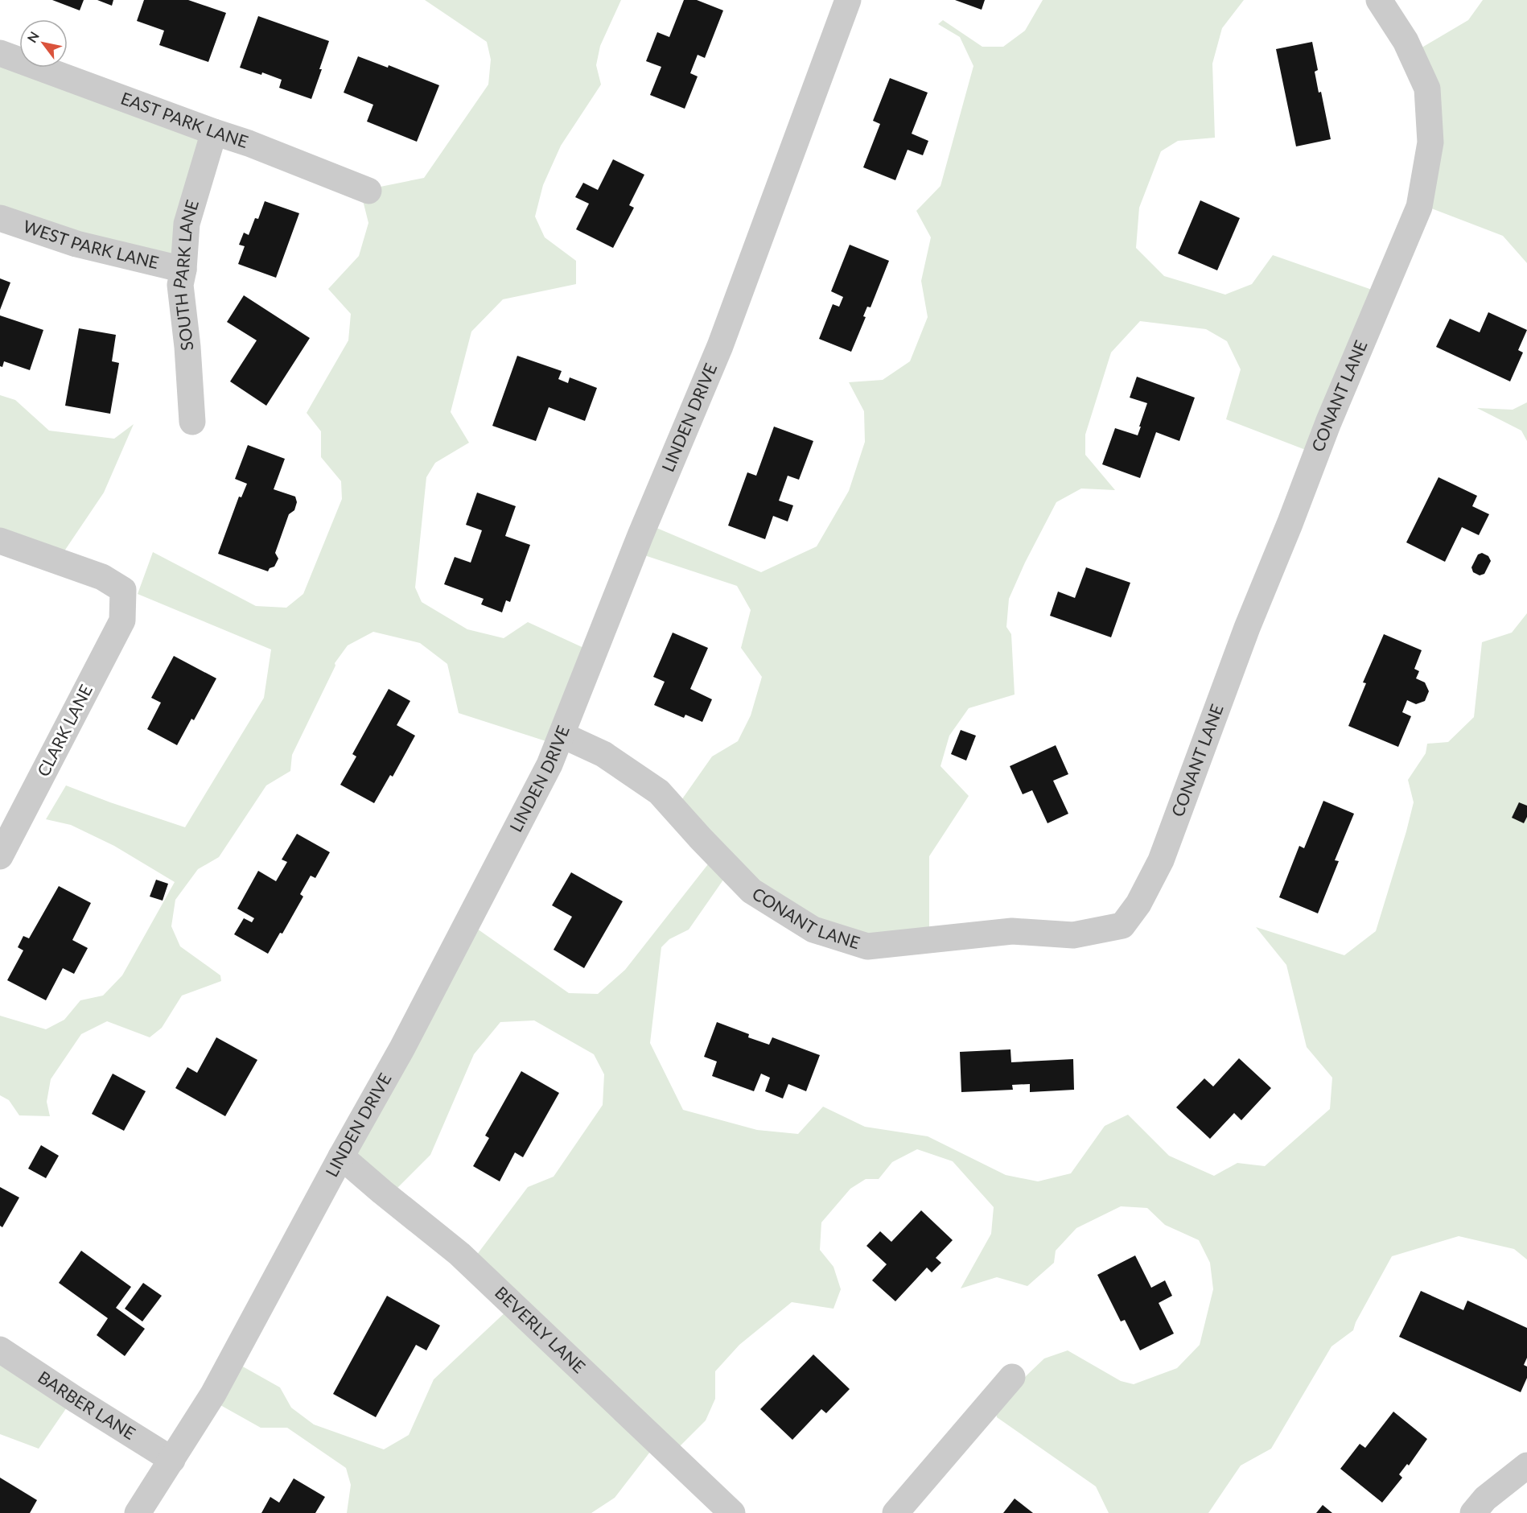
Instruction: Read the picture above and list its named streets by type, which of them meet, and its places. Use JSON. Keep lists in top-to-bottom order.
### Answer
{
  "streets": {
    "street": [
      "EAST PARK LANE",
      "WEST PARK LANE",
      "SOUTH PARK LANE",
      "CONANT LANE",
      "LINDEN DRIVE",
      "CLARK LANE",
      "BEVERLY LANE",
      "BARBER LANE"
    ]
  },
  "crossings": [
    ["EAST PARK LANE", "SOUTH PARK LANE"],
    ["WEST PARK LANE", "SOUTH PARK LANE"],
    ["CONANT LANE", "LINDEN DRIVE"],
    ["LINDEN DRIVE", "BEVERLY LANE"],
    ["LINDEN DRIVE", "BARBER LANE"]
  ],
  "north": "top left"
}
